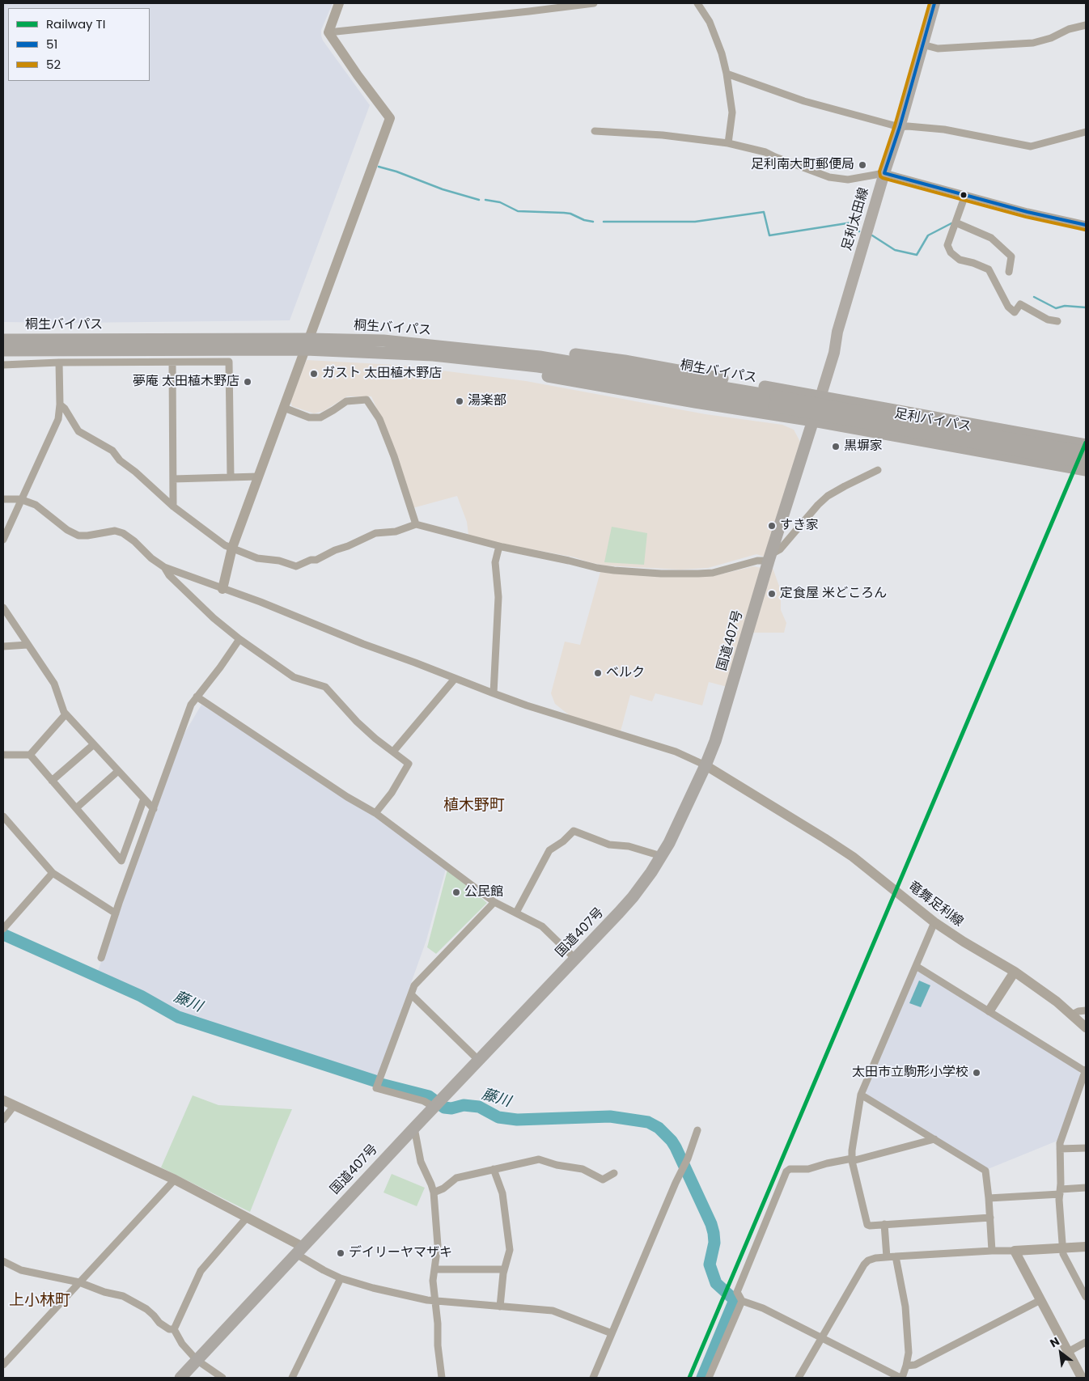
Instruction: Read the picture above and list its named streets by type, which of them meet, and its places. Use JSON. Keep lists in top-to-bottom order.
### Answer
{
  "streets": {
    "highway": ["桐生バイパス", "足利バイパス", "国道407号"],
    "main road": ["足利太田線"],
    "street": ["竜舞足利線"]
  },
  "crossings": [
    ["足利太田線", "国道407号"],
    ["桐生バイパス", "足利バイパス"],
    ["国道407号", "竜舞足利線"]
  ],
  "districts": ["植木野町", "上小林町"],
  "water": ["藤川"],
  "places": [
    "足利南大町郵便局",
    "ガスト 太田植木野店",
    "夢庵 太田植木野店",
    "湯楽部",
    "黒塀家",
    "すき家",
    "定食屋 米どころん",
    "ベルク",
    "公民館",
    "太田市立駒形小学校",
    "デイリーヤマザキ"
  ],
  "lines": ["transit line 51", "transit line 52", "rail line TI"],
  "legend": ["Railway TI", "51", "52"],
  "north": "top left"
}
